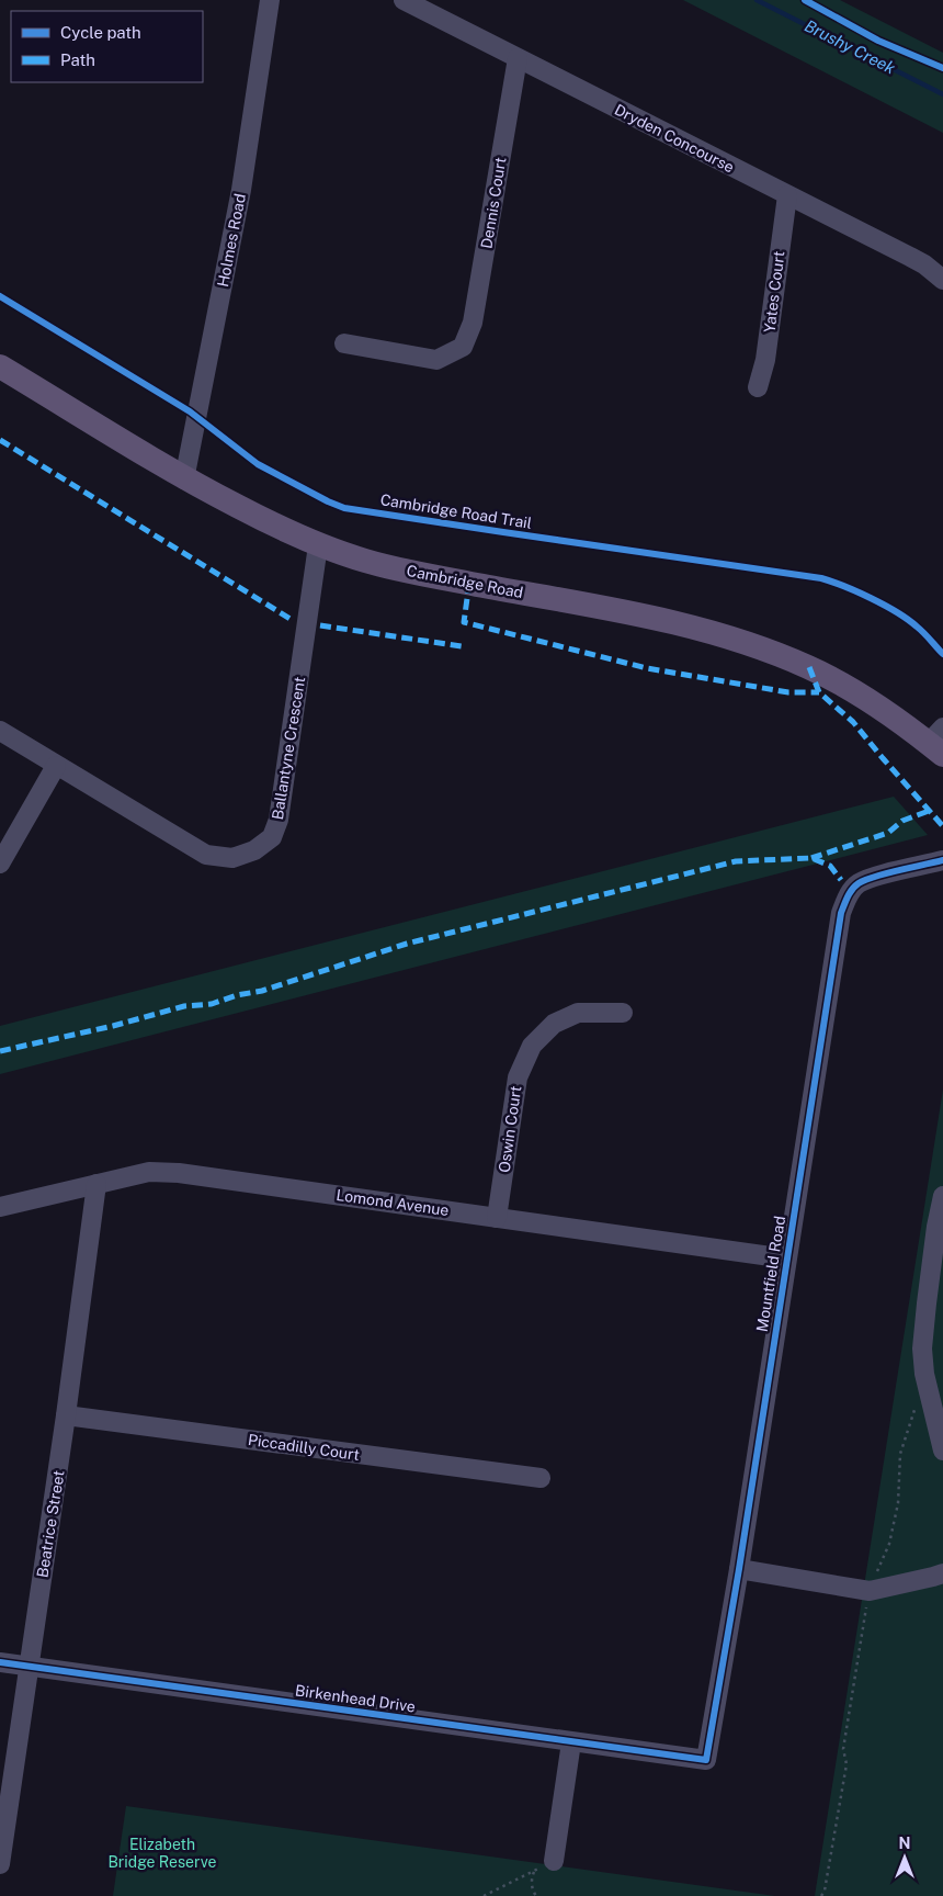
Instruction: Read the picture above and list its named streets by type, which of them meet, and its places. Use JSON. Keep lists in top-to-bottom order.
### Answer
{
  "streets": {
    "main road": ["Cambridge Road"],
    "street": [
      "Dryden Concourse",
      "Dennis Court",
      "Holmes Road",
      "Yates Court",
      "Ballantyne Crescent",
      "Oswin Court",
      "Lomond Avenue",
      "Mountfield Road",
      "Piccadilly Court",
      "Beatrice Street",
      "Birkenhead Drive"
    ],
    "cycle path": ["Cambridge Road Trail"]
  },
  "crossings": [
    ["Dryden Concourse", "Dennis Court"],
    ["Dryden Concourse", "Yates Court"],
    ["Holmes Road", "Cambridge Road"],
    ["Cambridge Road", "Ballantyne Crescent"],
    ["Oswin Court", "Lomond Avenue"],
    ["Lomond Avenue", "Mountfield Road"],
    ["Lomond Avenue", "Beatrice Street"],
    ["Mountfield Road", "Birkenhead Drive"],
    ["Piccadilly Court", "Beatrice Street"],
    ["Beatrice Street", "Birkenhead Drive"]
  ],
  "water": ["Brushy Creek"],
  "parks": ["Elizabeth Bridge Reserve"],
  "legend": ["Cycle path", "Path"],
  "north": "top"
}
